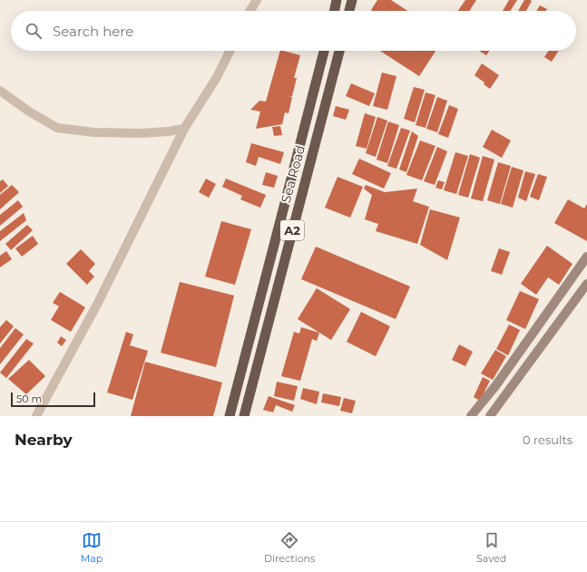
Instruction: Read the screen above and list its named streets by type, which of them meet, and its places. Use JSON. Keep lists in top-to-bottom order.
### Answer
{
  "streets": {
    "highway": ["Sea Road", "A2"]
  },
  "scale_bar": "50 m",
  "page": {
    "search": "Search here",
    "scale": "50 m",
    "heading": ["Nearby", "0 results"],
    "nav": ["Map", "Directions", "Saved"]
  }
}
